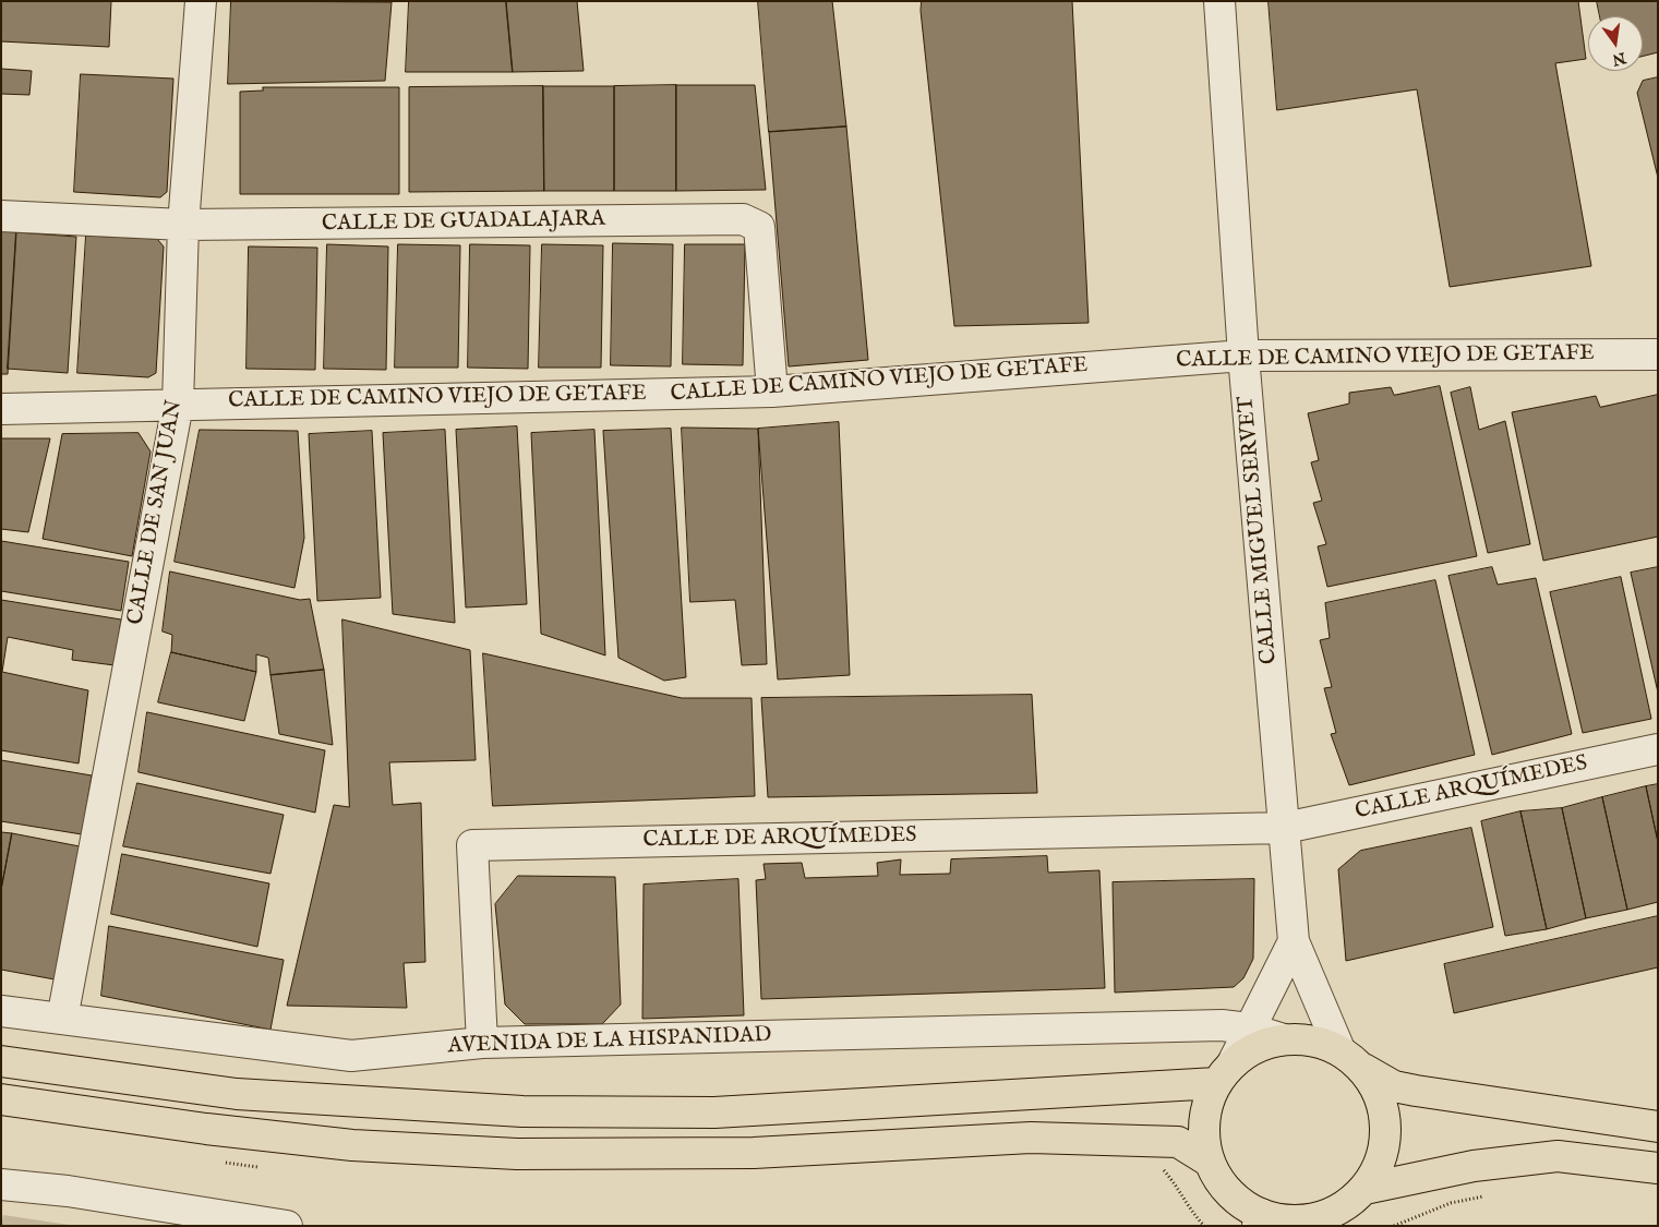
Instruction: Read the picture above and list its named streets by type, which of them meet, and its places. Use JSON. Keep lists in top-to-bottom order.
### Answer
{
  "streets": {
    "street": [
      "CALLE DE GUADALAJARA",
      "CALLE DE CAMINO VIEJO DE GETAFE",
      "CALLE DE SAN JUAN",
      "CALLE MIGUEL SERVET",
      "CALLE ARQUÍMEDES",
      "CALLE DE ARQUÍMEDES",
      "AVENIDA DE LA HISPANIDAD"
    ]
  },
  "crossings": [
    ["CALLE DE GUADALAJARA", "CALLE DE CAMINO VIEJO DE GETAFE"],
    ["CALLE DE GUADALAJARA", "CALLE DE SAN JUAN"],
    ["CALLE DE CAMINO VIEJO DE GETAFE", "CALLE DE SAN JUAN"],
    ["CALLE DE CAMINO VIEJO DE GETAFE", "CALLE MIGUEL SERVET"],
    ["CALLE DE SAN JUAN", "AVENIDA DE LA HISPANIDAD"],
    ["CALLE MIGUEL SERVET", "CALLE ARQUÍMEDES"],
    ["CALLE MIGUEL SERVET", "CALLE DE ARQUÍMEDES"],
    ["CALLE MIGUEL SERVET", "AVENIDA DE LA HISPANIDAD"],
    ["CALLE ARQUÍMEDES", "CALLE DE ARQUÍMEDES"],
    ["CALLE DE ARQUÍMEDES", "AVENIDA DE LA HISPANIDAD"]
  ],
  "north": "bottom"
}
